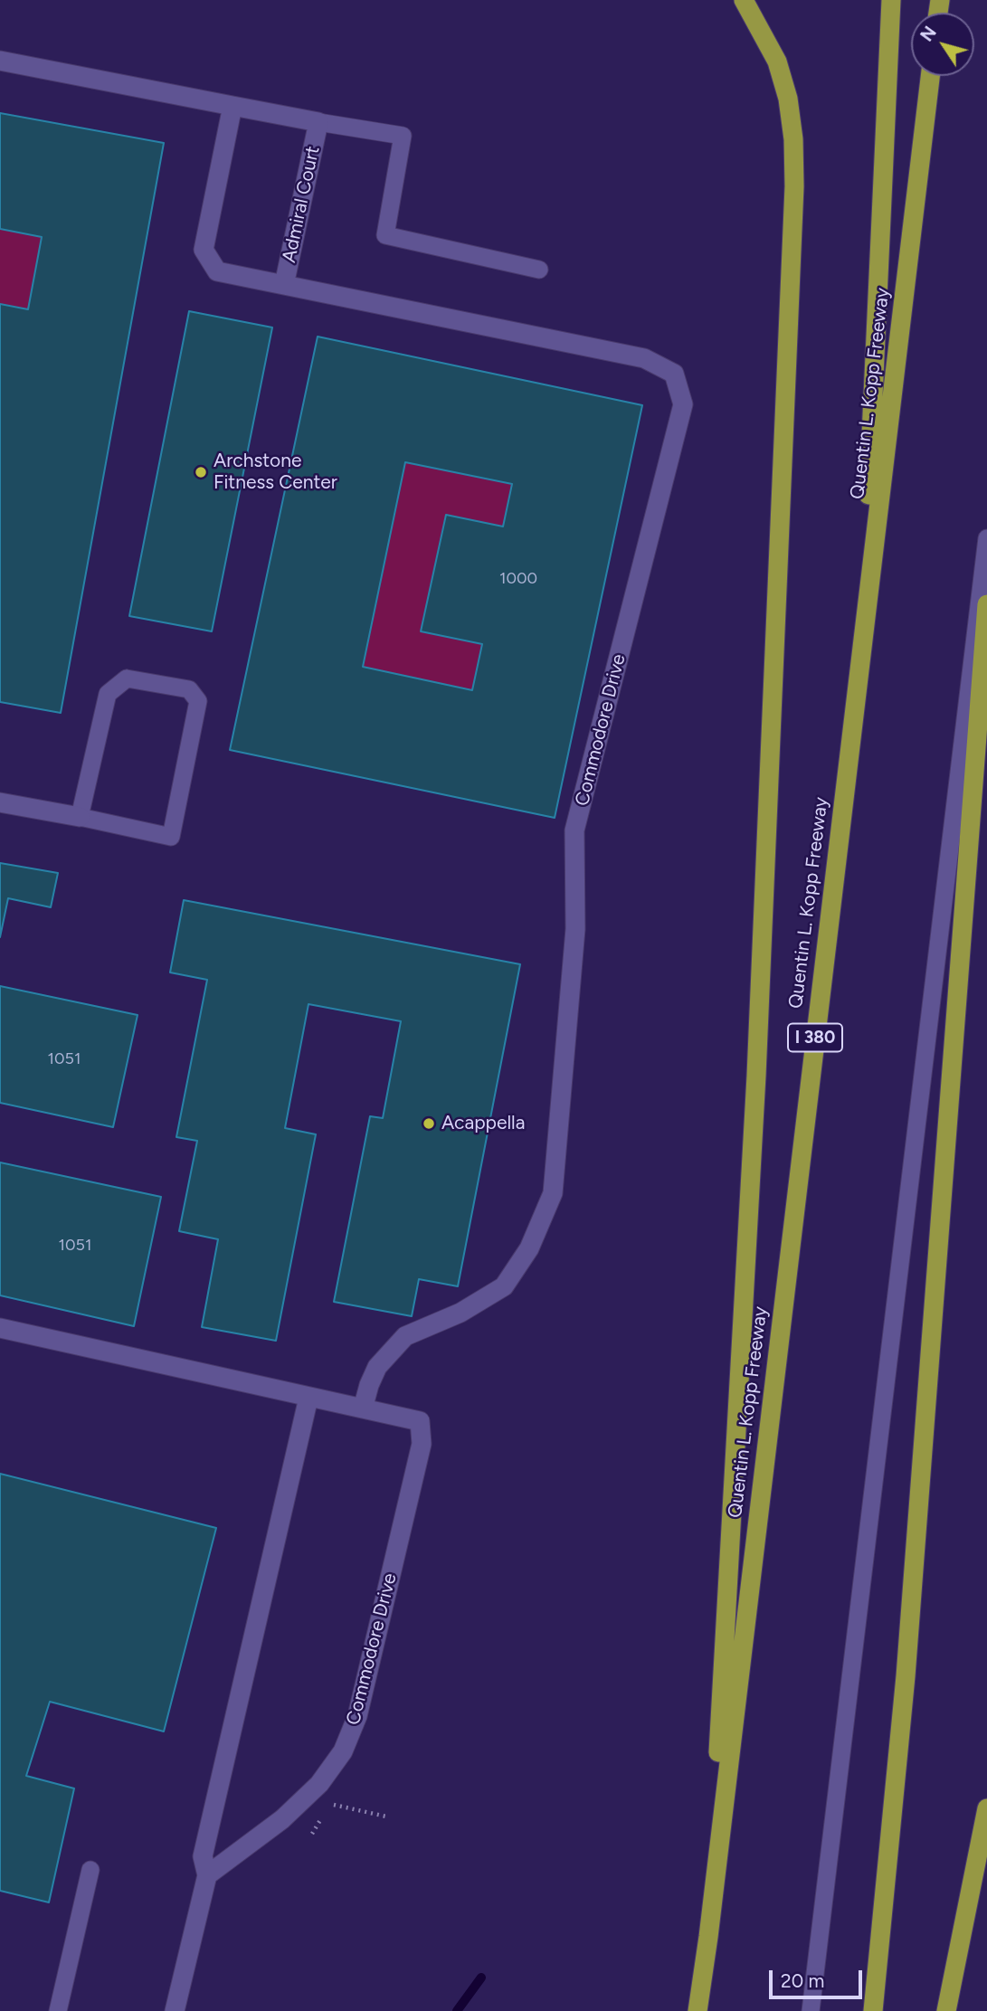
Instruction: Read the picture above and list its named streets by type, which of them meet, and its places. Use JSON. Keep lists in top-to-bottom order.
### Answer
{
  "streets": {
    "highway": ["Quentin L. Kopp Freeway", "I 380"],
    "street": ["Admiral Court", "Commodore Drive"]
  },
  "crossings": [
    ["Admiral Court", "Commodore Drive"]
  ],
  "places": ["Archstone Fitness Center", "Acappella"],
  "house_numbers": ["1000", "1051", "1051"],
  "scale_bar": "20 m",
  "north": "top left"
}
